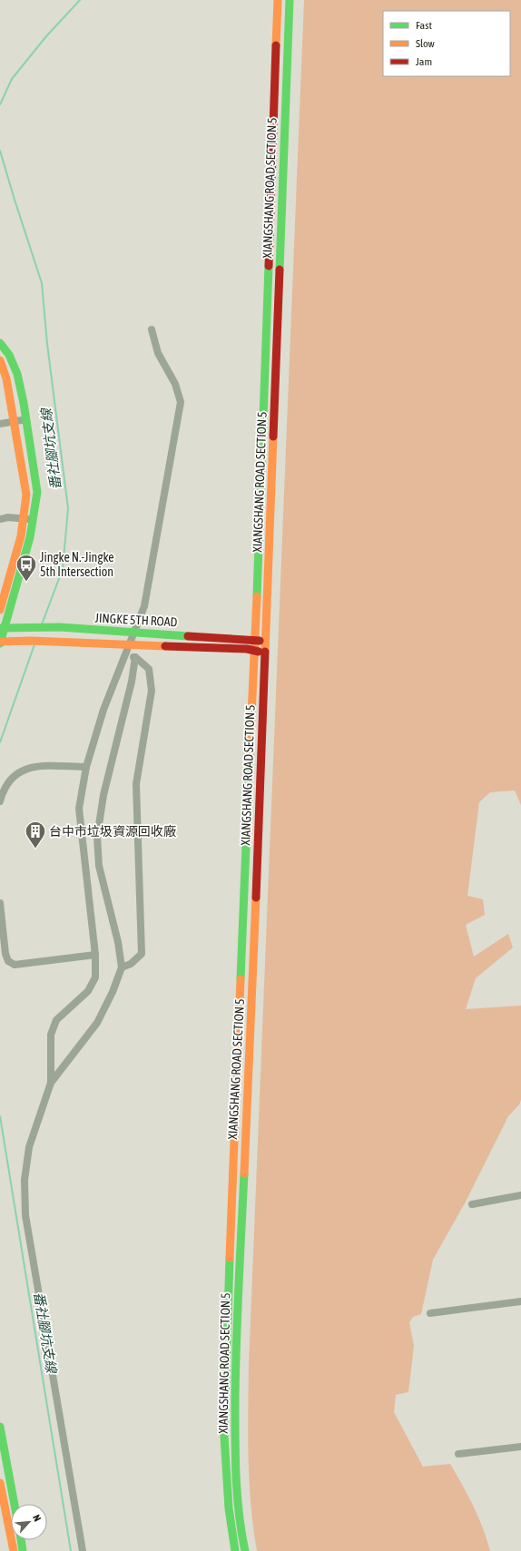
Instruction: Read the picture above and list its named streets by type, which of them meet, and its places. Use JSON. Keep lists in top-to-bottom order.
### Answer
{
  "streets": {
    "main road": ["XIANGSHANG ROAD SECTION 5", "JINGKE 5TH ROAD"]
  },
  "crossings": [
    ["XIANGSHANG ROAD SECTION 5", "JINGKE 5TH ROAD"]
  ],
  "water": ["番社腳坑支線"],
  "places": {
    "bus stop": ["Jingke N.-Jingke 5th Intersection"],
    "building": ["台中市垃圾資源回收廠"]
  },
  "legend": ["Fast", "Slow", "Jam"],
  "north": "top right"
}
